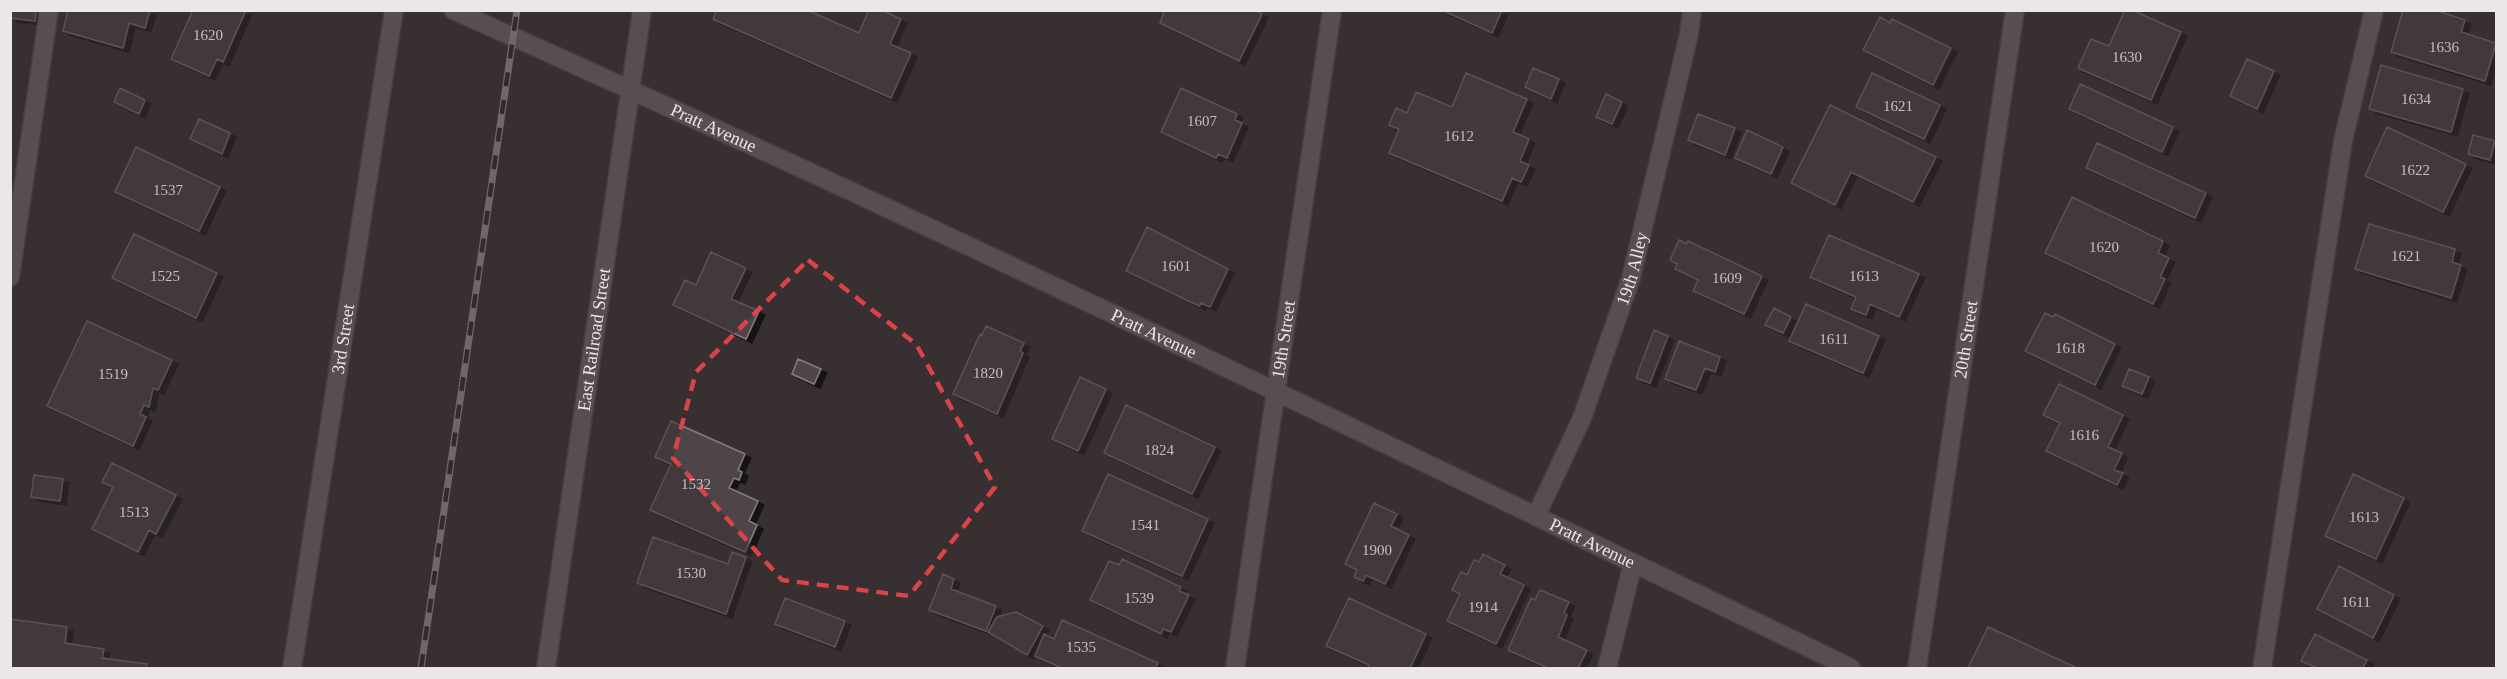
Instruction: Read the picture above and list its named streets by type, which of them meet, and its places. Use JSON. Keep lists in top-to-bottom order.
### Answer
{
  "streets": {
    "street": [
      "Pratt Avenue",
      "19th Alley",
      "3rd Street",
      "East Railroad Street",
      "19th Street",
      "20th Street"
    ]
  },
  "crossings": [
    ["Pratt Avenue", "19th Alley"],
    ["Pratt Avenue", "East Railroad Street"],
    ["Pratt Avenue", "19th Street"]
  ],
  "house_numbers": [
    "1620",
    "1636",
    "1630",
    "1634",
    "1621",
    "1607",
    "1612",
    "1622",
    "1537",
    "1620",
    "1621",
    "1601",
    "1525",
    "1613",
    "1609",
    "1611",
    "1618",
    "1820",
    "1519",
    "1616",
    "1824",
    "1532",
    "1513",
    "1613",
    "1541",
    "1900",
    "1530",
    "1539",
    "1611",
    "1914",
    "1535"
  ]
}
